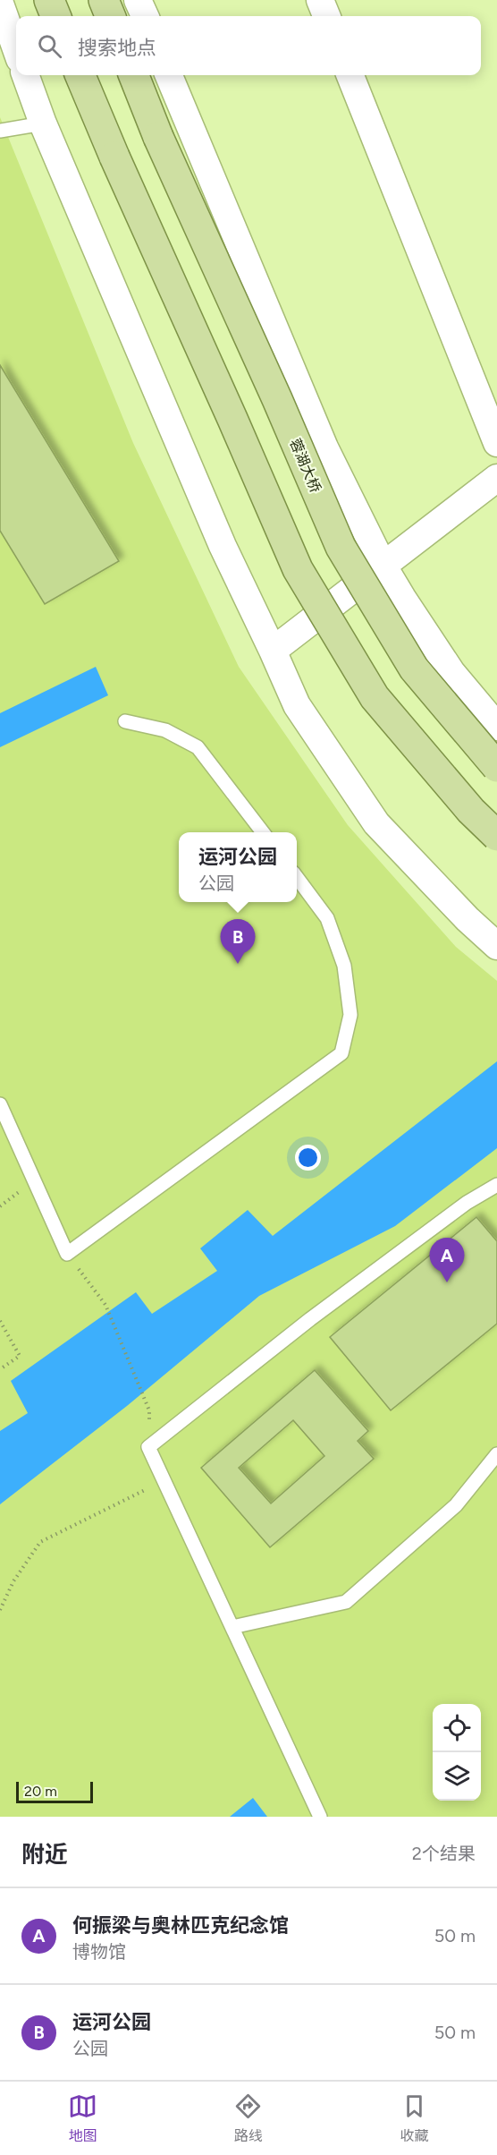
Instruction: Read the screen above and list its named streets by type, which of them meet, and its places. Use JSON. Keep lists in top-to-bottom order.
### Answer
{
  "streets": {
    "main road": ["蓉湖大桥"]
  },
  "scale_bar": "20 m",
  "page": {
    "search": "搜索地点",
    "popup": ["运河公园", "公园"],
    "pins": ["B", "A"],
    "scale": "20 m",
    "heading": ["附近", "2个结果"],
    "list": [
      {
        "mark": "A",
        "name": "何振梁与奥林匹克纪念馆",
        "note": "博物馆",
        "value": "50 m"
      },
      {
        "mark": "B",
        "name": "运河公园",
        "note": "公园",
        "value": "50 m"
      }
    ],
    "nav": ["地图", "路线", "收藏"]
  }
}
